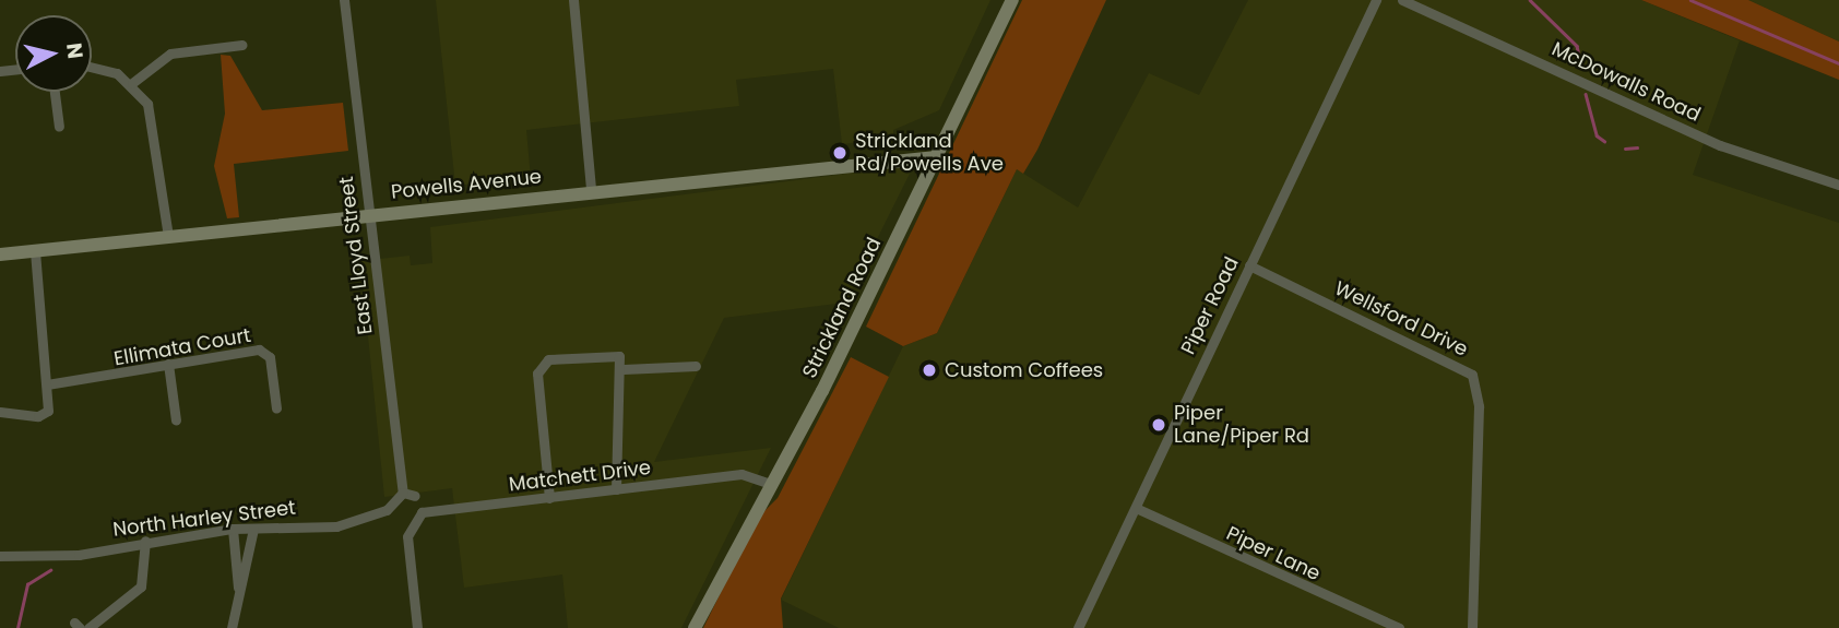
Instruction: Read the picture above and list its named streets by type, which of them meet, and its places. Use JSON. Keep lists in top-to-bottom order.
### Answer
{
  "streets": {
    "main road": ["Powells Avenue", "Strickland Road"],
    "street": [
      "McDowalls Road",
      "East Lloyd Street",
      "Piper Road",
      "Wellsford Drive",
      "Ellimata Court",
      "Matchett Drive",
      "North Harley Street",
      "Piper Lane"
    ]
  },
  "crossings": [
    ["Powells Avenue", "East Lloyd Street"],
    ["Powells Avenue", "Strickland Road"],
    ["East Lloyd Street", "North Harley Street"],
    ["Piper Road", "Wellsford Drive"],
    ["Piper Road", "Piper Lane"],
    ["Strickland Road", "Matchett Drive"]
  ],
  "places": ["Strickland Rd/Powells Ave", "Custom Coffees", "Piper Lane/Piper Rd"],
  "north": "right"
}
